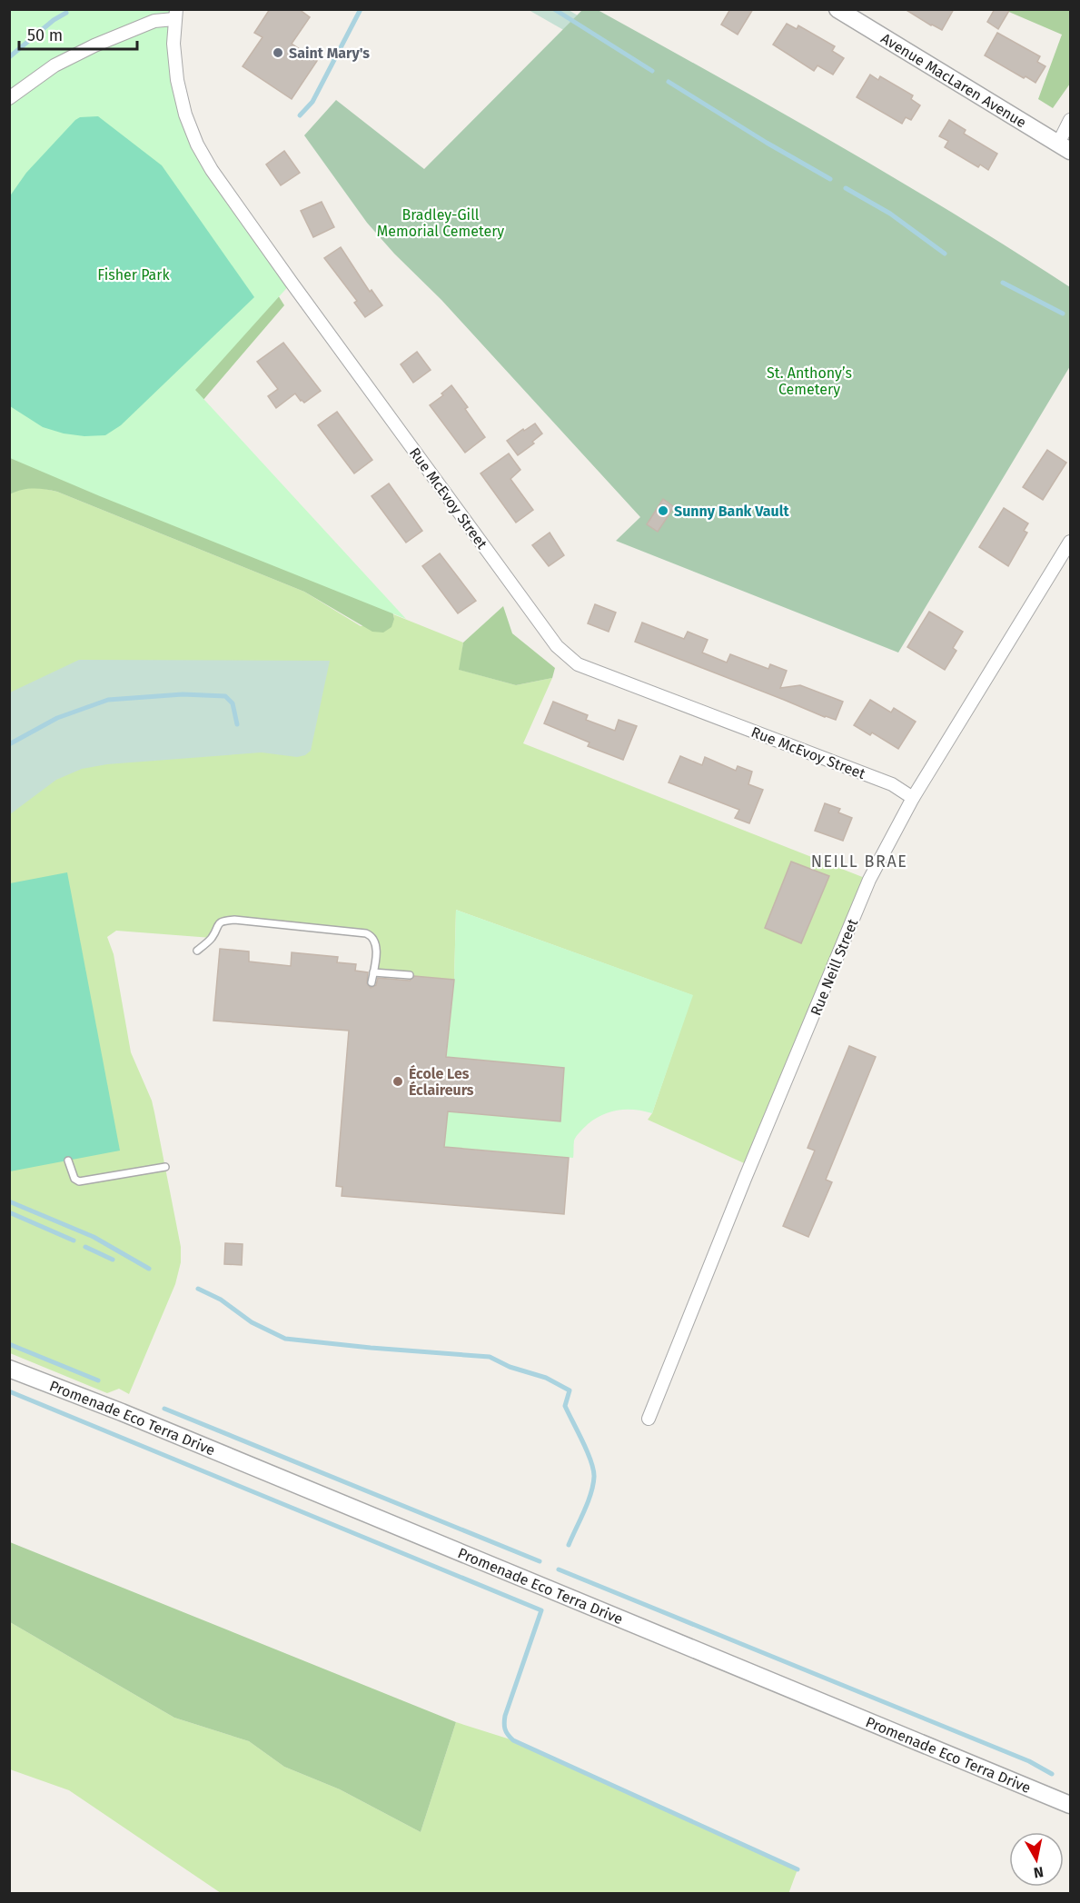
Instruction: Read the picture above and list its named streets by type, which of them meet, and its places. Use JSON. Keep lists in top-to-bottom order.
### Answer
{
  "streets": {
    "street": [
      "Avenue MacLaren Avenue",
      "Rue McEvoy Street",
      "Rue Neill Street",
      "Promenade Eco Terra Drive"
    ]
  },
  "crossings": [
    ["Rue McEvoy Street", "Rue Neill Street"]
  ],
  "districts": ["NEILL BRAE"],
  "parks": ["Bradley-Gill Memorial Cemetery", "Fisher Park", "St. Anthony’s Cemetery"],
  "places": ["Saint Mary's", "Sunny Bank Vault", "École Les Éclaireurs"],
  "scale_bar": "50 m",
  "north": "bottom"
}
